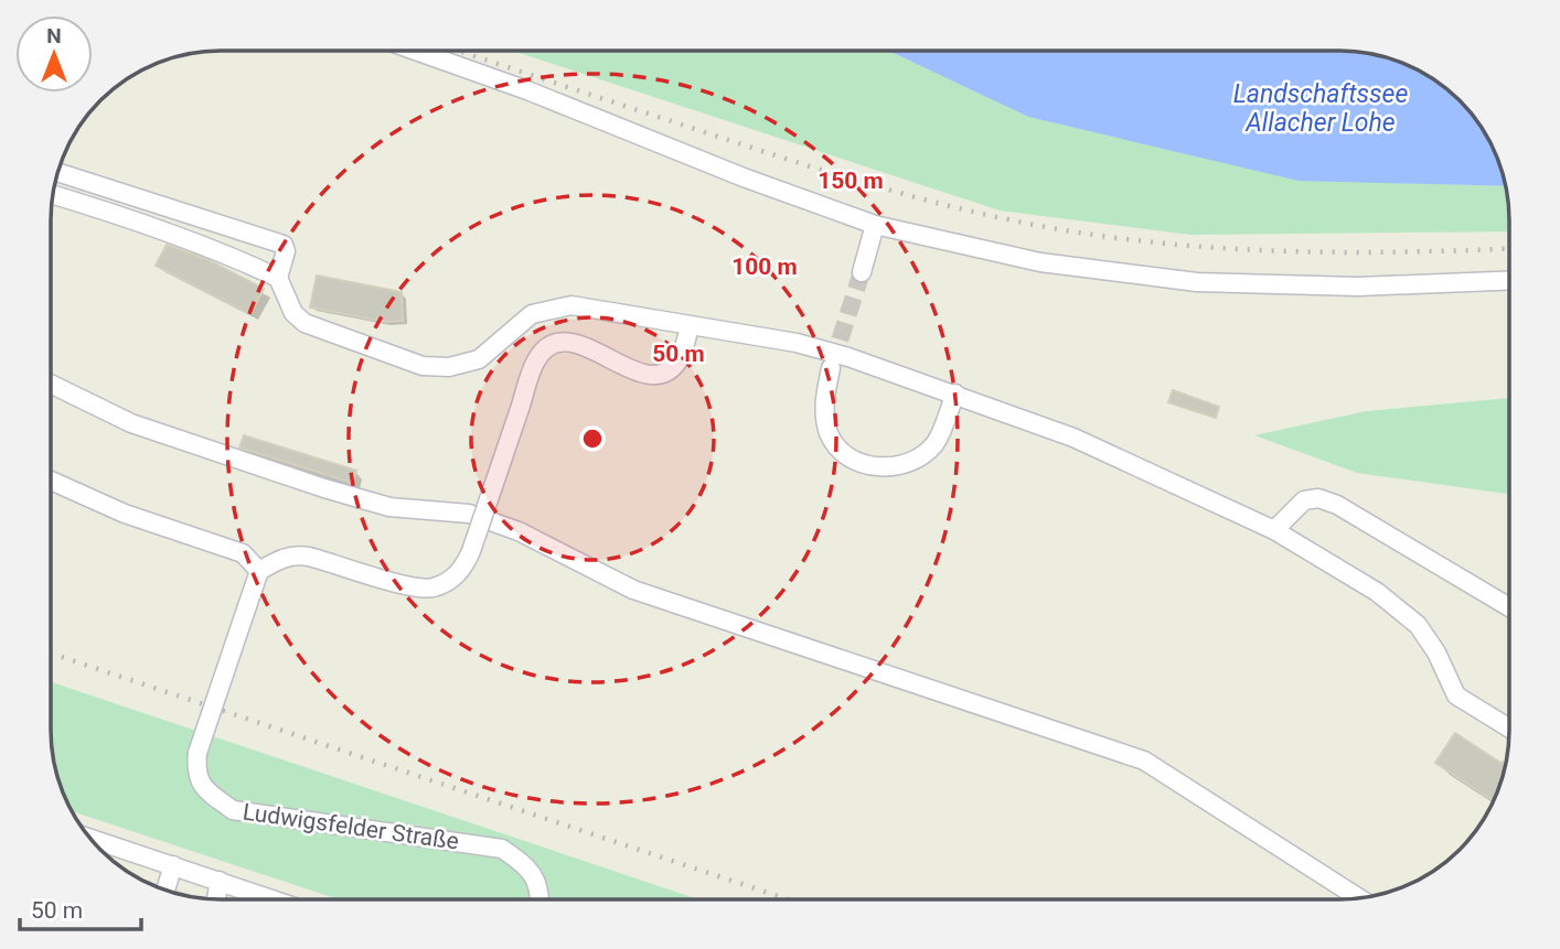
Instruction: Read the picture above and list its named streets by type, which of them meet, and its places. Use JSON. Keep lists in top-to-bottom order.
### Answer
{
  "streets": {
    "street": ["Ludwigsfelder Straße"]
  },
  "water": ["Landschaftssee Allacher Lohe"],
  "scale_bar": "50 m",
  "north": "top",
  "rings": ["150 m", "100 m", "50 m"]
}
